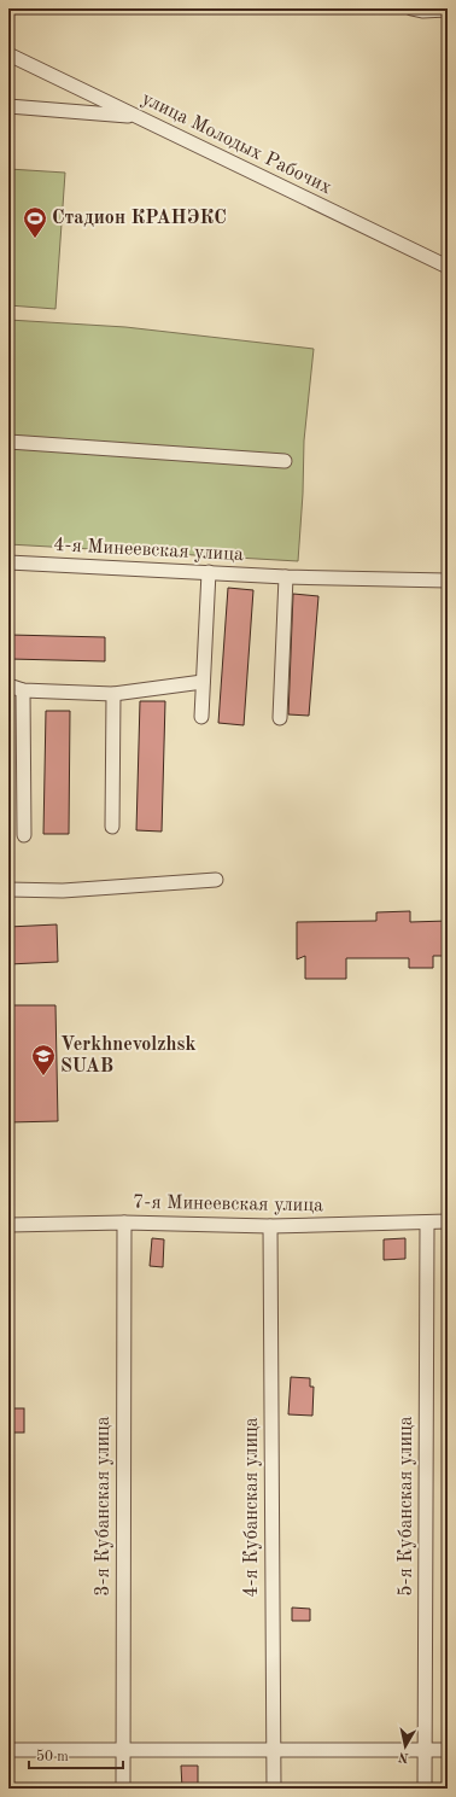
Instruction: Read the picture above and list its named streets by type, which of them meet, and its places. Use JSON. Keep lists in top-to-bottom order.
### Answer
{
  "streets": {
    "street": [
      "улица Молодых Рабочих",
      "4-я Минеевская улица",
      "7-я Минеевская улица",
      "3-я Кубанская улица",
      "5-я Кубанская улица",
      "4-я Кубанская улица"
    ]
  },
  "crossings": [
    ["7-я Минеевская улица", "3-я Кубанская улица"],
    ["7-я Минеевская улица", "5-я Кубанская улица"],
    ["7-я Минеевская улица", "4-я Кубанская улица"]
  ],
  "places": {
    "sports": ["Стадион КРАНЭКС"],
    "school or university": ["Verkhnevolzhsk SUAB"]
  },
  "scale_bar": "50 m",
  "north": "bottom"
}
